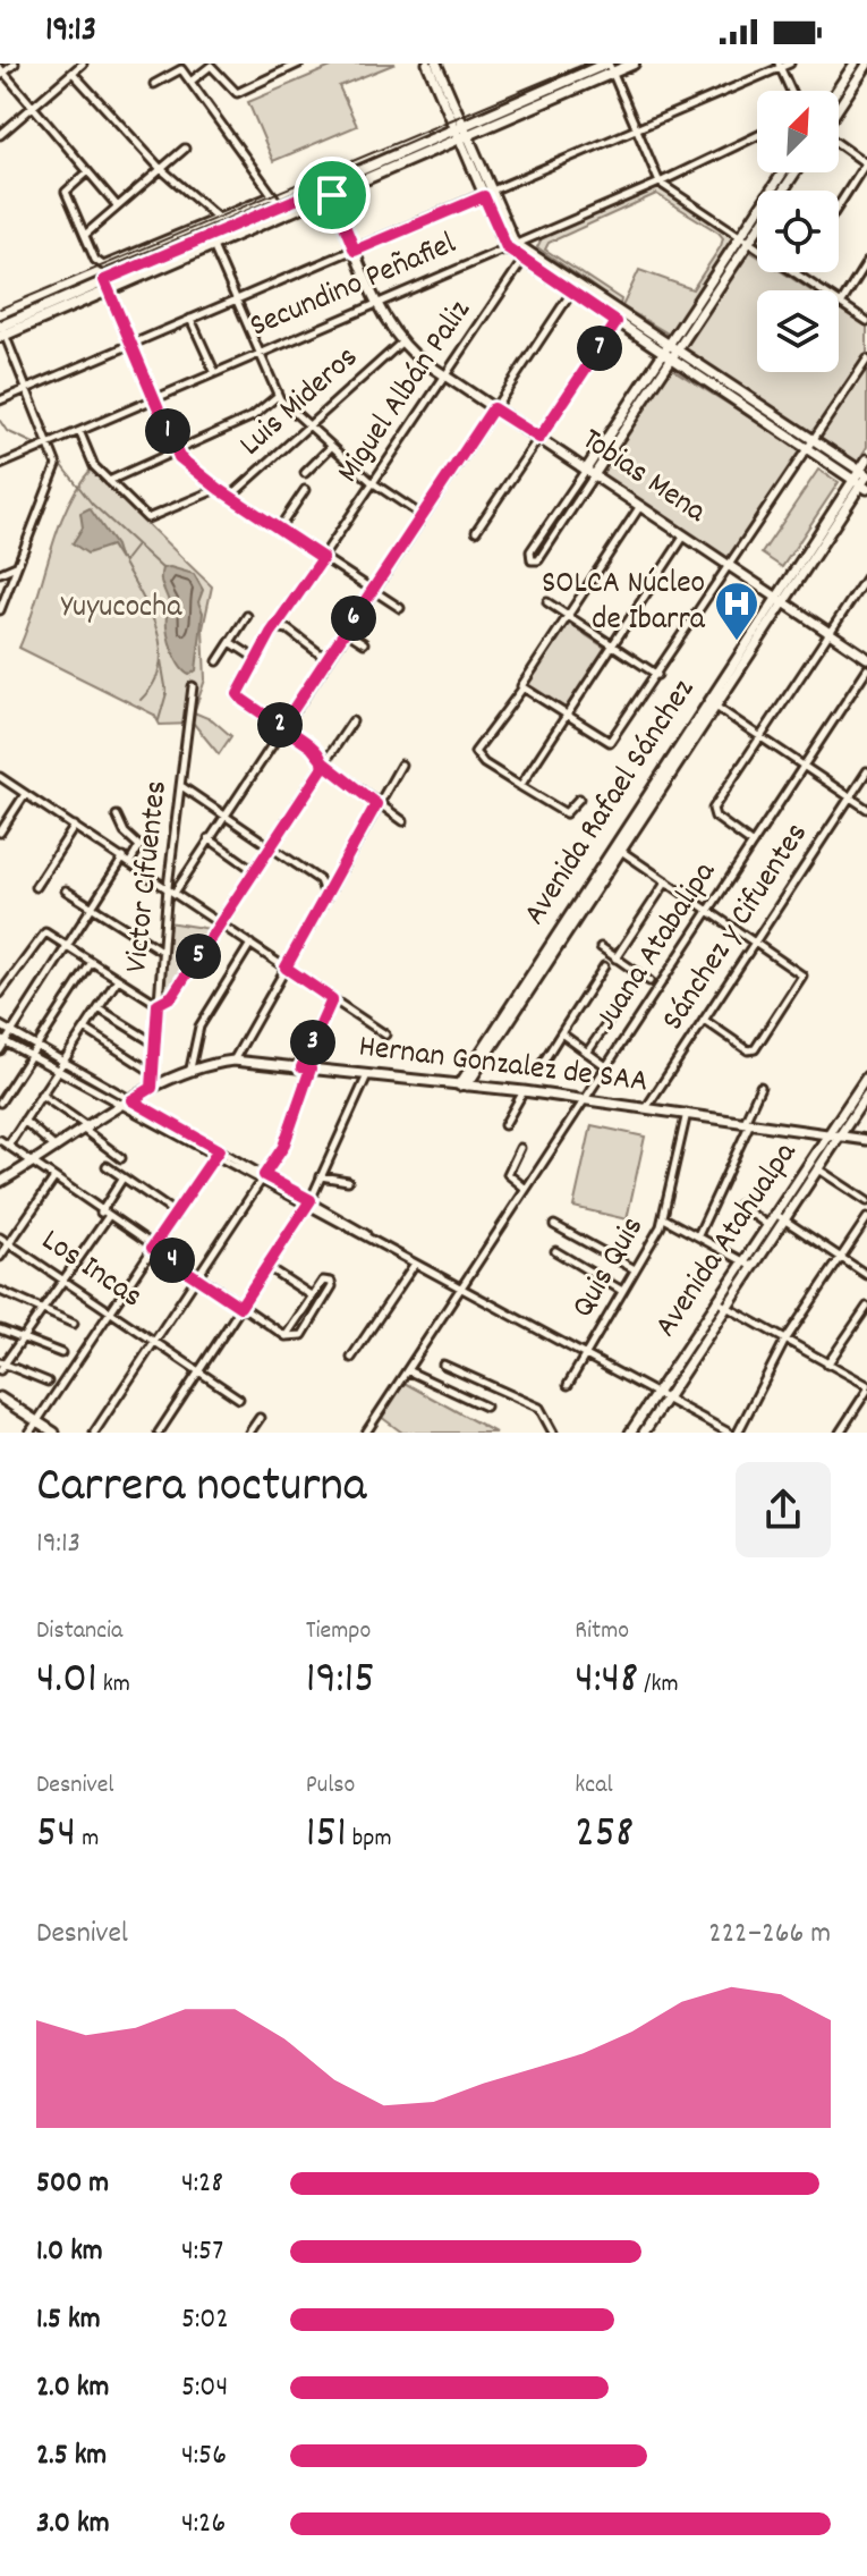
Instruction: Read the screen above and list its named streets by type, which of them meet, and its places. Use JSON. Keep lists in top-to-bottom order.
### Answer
{
  "streets": {
    "street": [
      "Secundino Peñafiel",
      "Miguel Albán Paliz",
      "Luis Mideros",
      "Tobias Mena",
      "Avenida Rafael Sánchez",
      "Victor Cifuentes",
      "Sánchez y Cifuentes",
      "Juana Atabalipa",
      "Hernan Gonzalez de SAA",
      "Avenida Atahualpa",
      "Quis Quis",
      "Los Incas"
    ]
  },
  "crossings": [
    ["Secundino Peñafiel", "Luis Mideros"],
    ["Secundino Peñafiel", "Tobias Mena"],
    ["Miguel Albán Paliz", "Tobias Mena"],
    ["Luis Mideros", "Tobias Mena"],
    ["Tobias Mena", "Avenida Rafael Sánchez"],
    ["Avenida Rafael Sánchez", "Hernan Gonzalez de SAA"],
    ["Victor Cifuentes", "Hernan Gonzalez de SAA"],
    ["Sánchez y Cifuentes", "Hernan Gonzalez de SAA"],
    ["Juana Atabalipa", "Hernan Gonzalez de SAA"],
    ["Hernan Gonzalez de SAA", "Avenida Atahualpa"],
    ["Hernan Gonzalez de SAA", "Quis Quis"]
  ],
  "parks": ["Yuyucocha"],
  "places": {
    "hospital": ["SOLCA Núcleo de Ibarra"]
  },
  "north": "top right",
  "page": {
    "status": "19:13",
    "pins": [
      "7",
      "1",
      "6",
      "2",
      "5",
      "3",
      "4"
    ],
    "heading": ["Carrera nocturna", "19:13"],
    "stats": [
      ["Distancia", "4.01 km"],
      ["Tiempo", "19:15"],
      ["Ritmo", "4:48 /km"],
      ["Desnivel", "54 m"],
      ["Pulso", "151 bpm"],
      ["kcal", "258"]
    ],
    "chart": ["Desnivel", "222–266 m"],
    "list": [
      {
        "name": "500 m",
        "note": "4:28"
      },
      {
        "name": "1.0 km",
        "note": "4:57"
      },
      {
        "name": "1.5 km",
        "note": "5:02"
      },
      {
        "name": "2.0 km",
        "note": "5:04"
      },
      {
        "name": "2.5 km",
        "note": "4:56"
      },
      {
        "name": "3.0 km",
        "note": "4:26"
      }
    ]
  }
}
